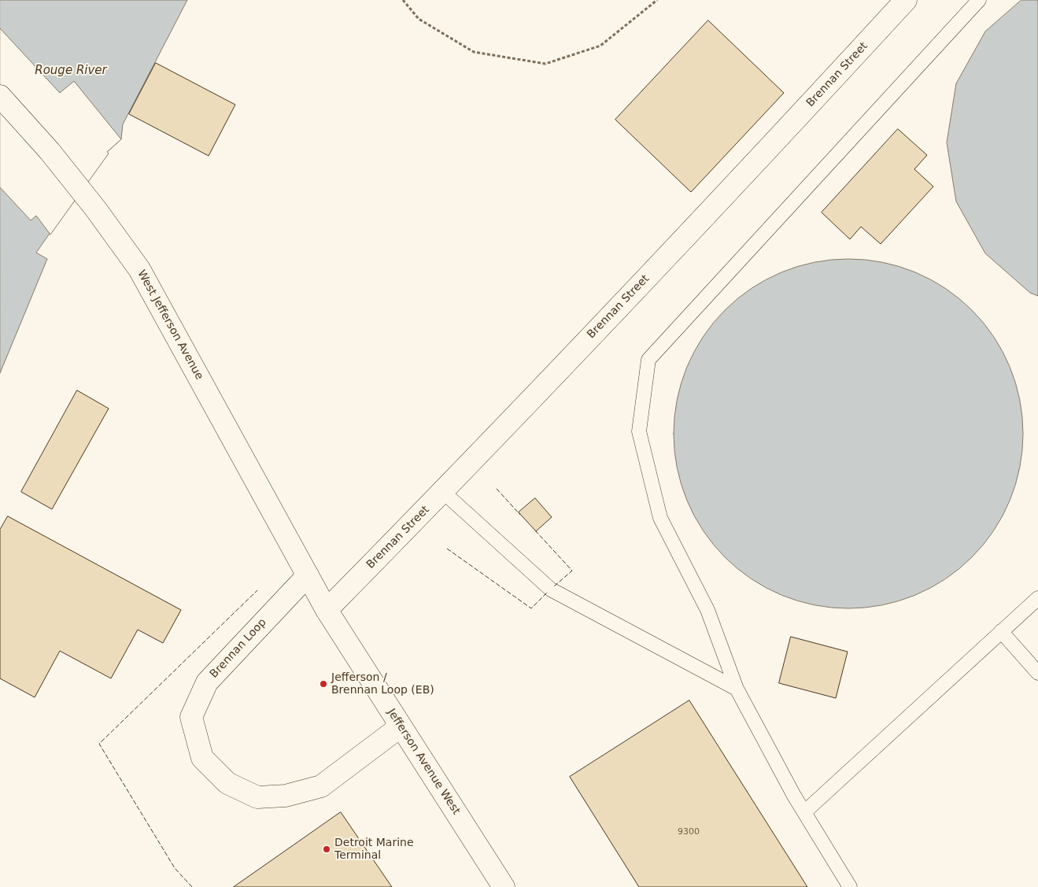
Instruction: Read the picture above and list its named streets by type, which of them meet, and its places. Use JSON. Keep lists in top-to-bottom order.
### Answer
{
  "streets": {
    "street": [
      "Brennan Street",
      "West Jefferson Avenue",
      "Brennan Loop",
      "Jefferson Avenue West"
    ]
  },
  "crossings": [
    ["Brennan Street", "Jefferson Avenue West"],
    ["West Jefferson Avenue", "Brennan Loop"],
    ["West Jefferson Avenue", "Jefferson Avenue West"],
    ["Brennan Loop", "Jefferson Avenue West"]
  ],
  "water": ["Rouge River"],
  "places": ["Jefferson / Brennan Loop (EB)", "Detroit Marine Terminal"],
  "house_numbers": ["9300"]
}
